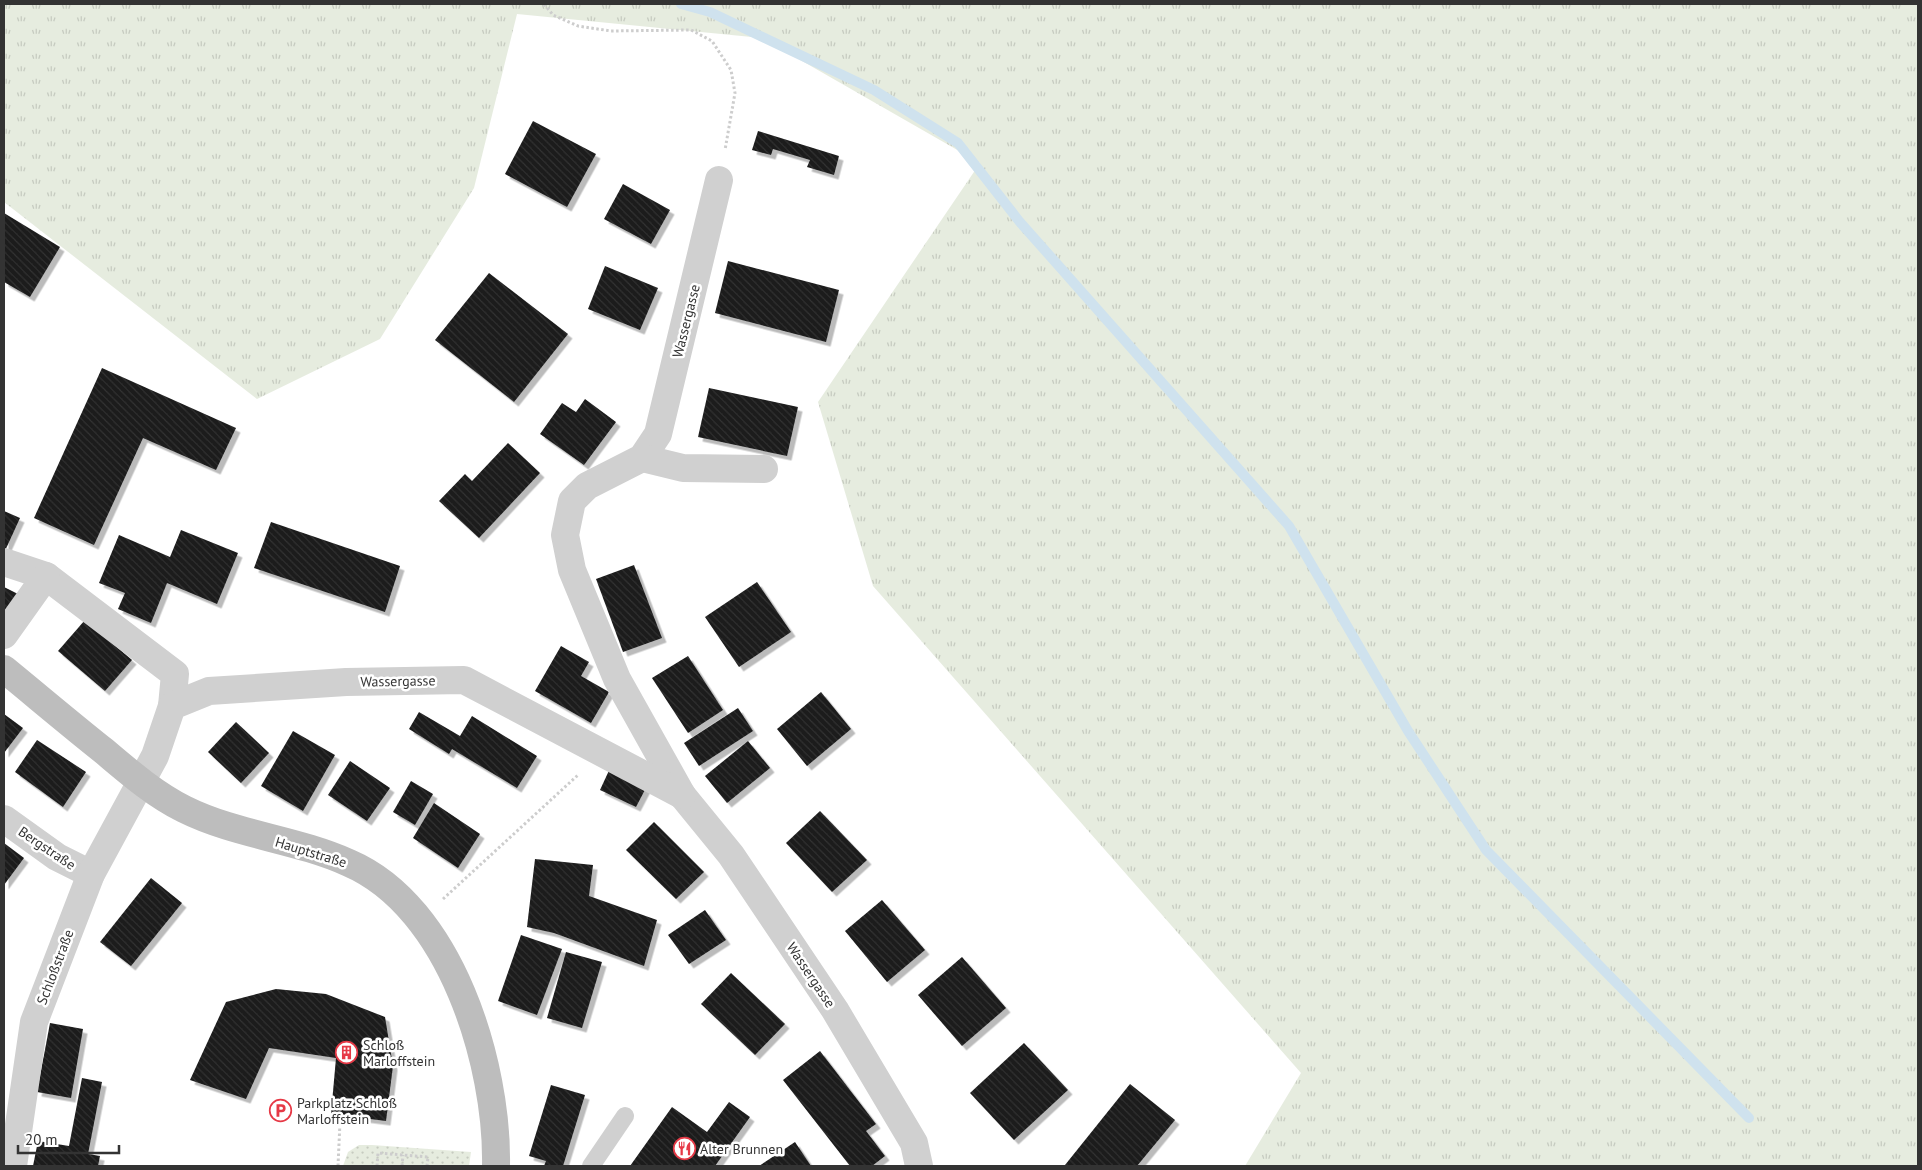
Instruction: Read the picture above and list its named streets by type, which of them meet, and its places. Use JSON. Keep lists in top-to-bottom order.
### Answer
{
  "streets": {
    "main road": ["Hauptstraße"],
    "street": ["Wassergasse", "Bergstraße", "Schloßstraße"]
  },
  "crossings": [
    ["Bergstraße", "Schloßstraße"],
    ["Hauptstraße", "Schloßstraße"]
  ],
  "places": {
    "building": ["Schloß Marloffstein"],
    "parking": ["Parkplatz Schloß Marloffstein"],
    "restaurant": ["Alter Brunnen"]
  },
  "scale_bar": "20 m"
}
